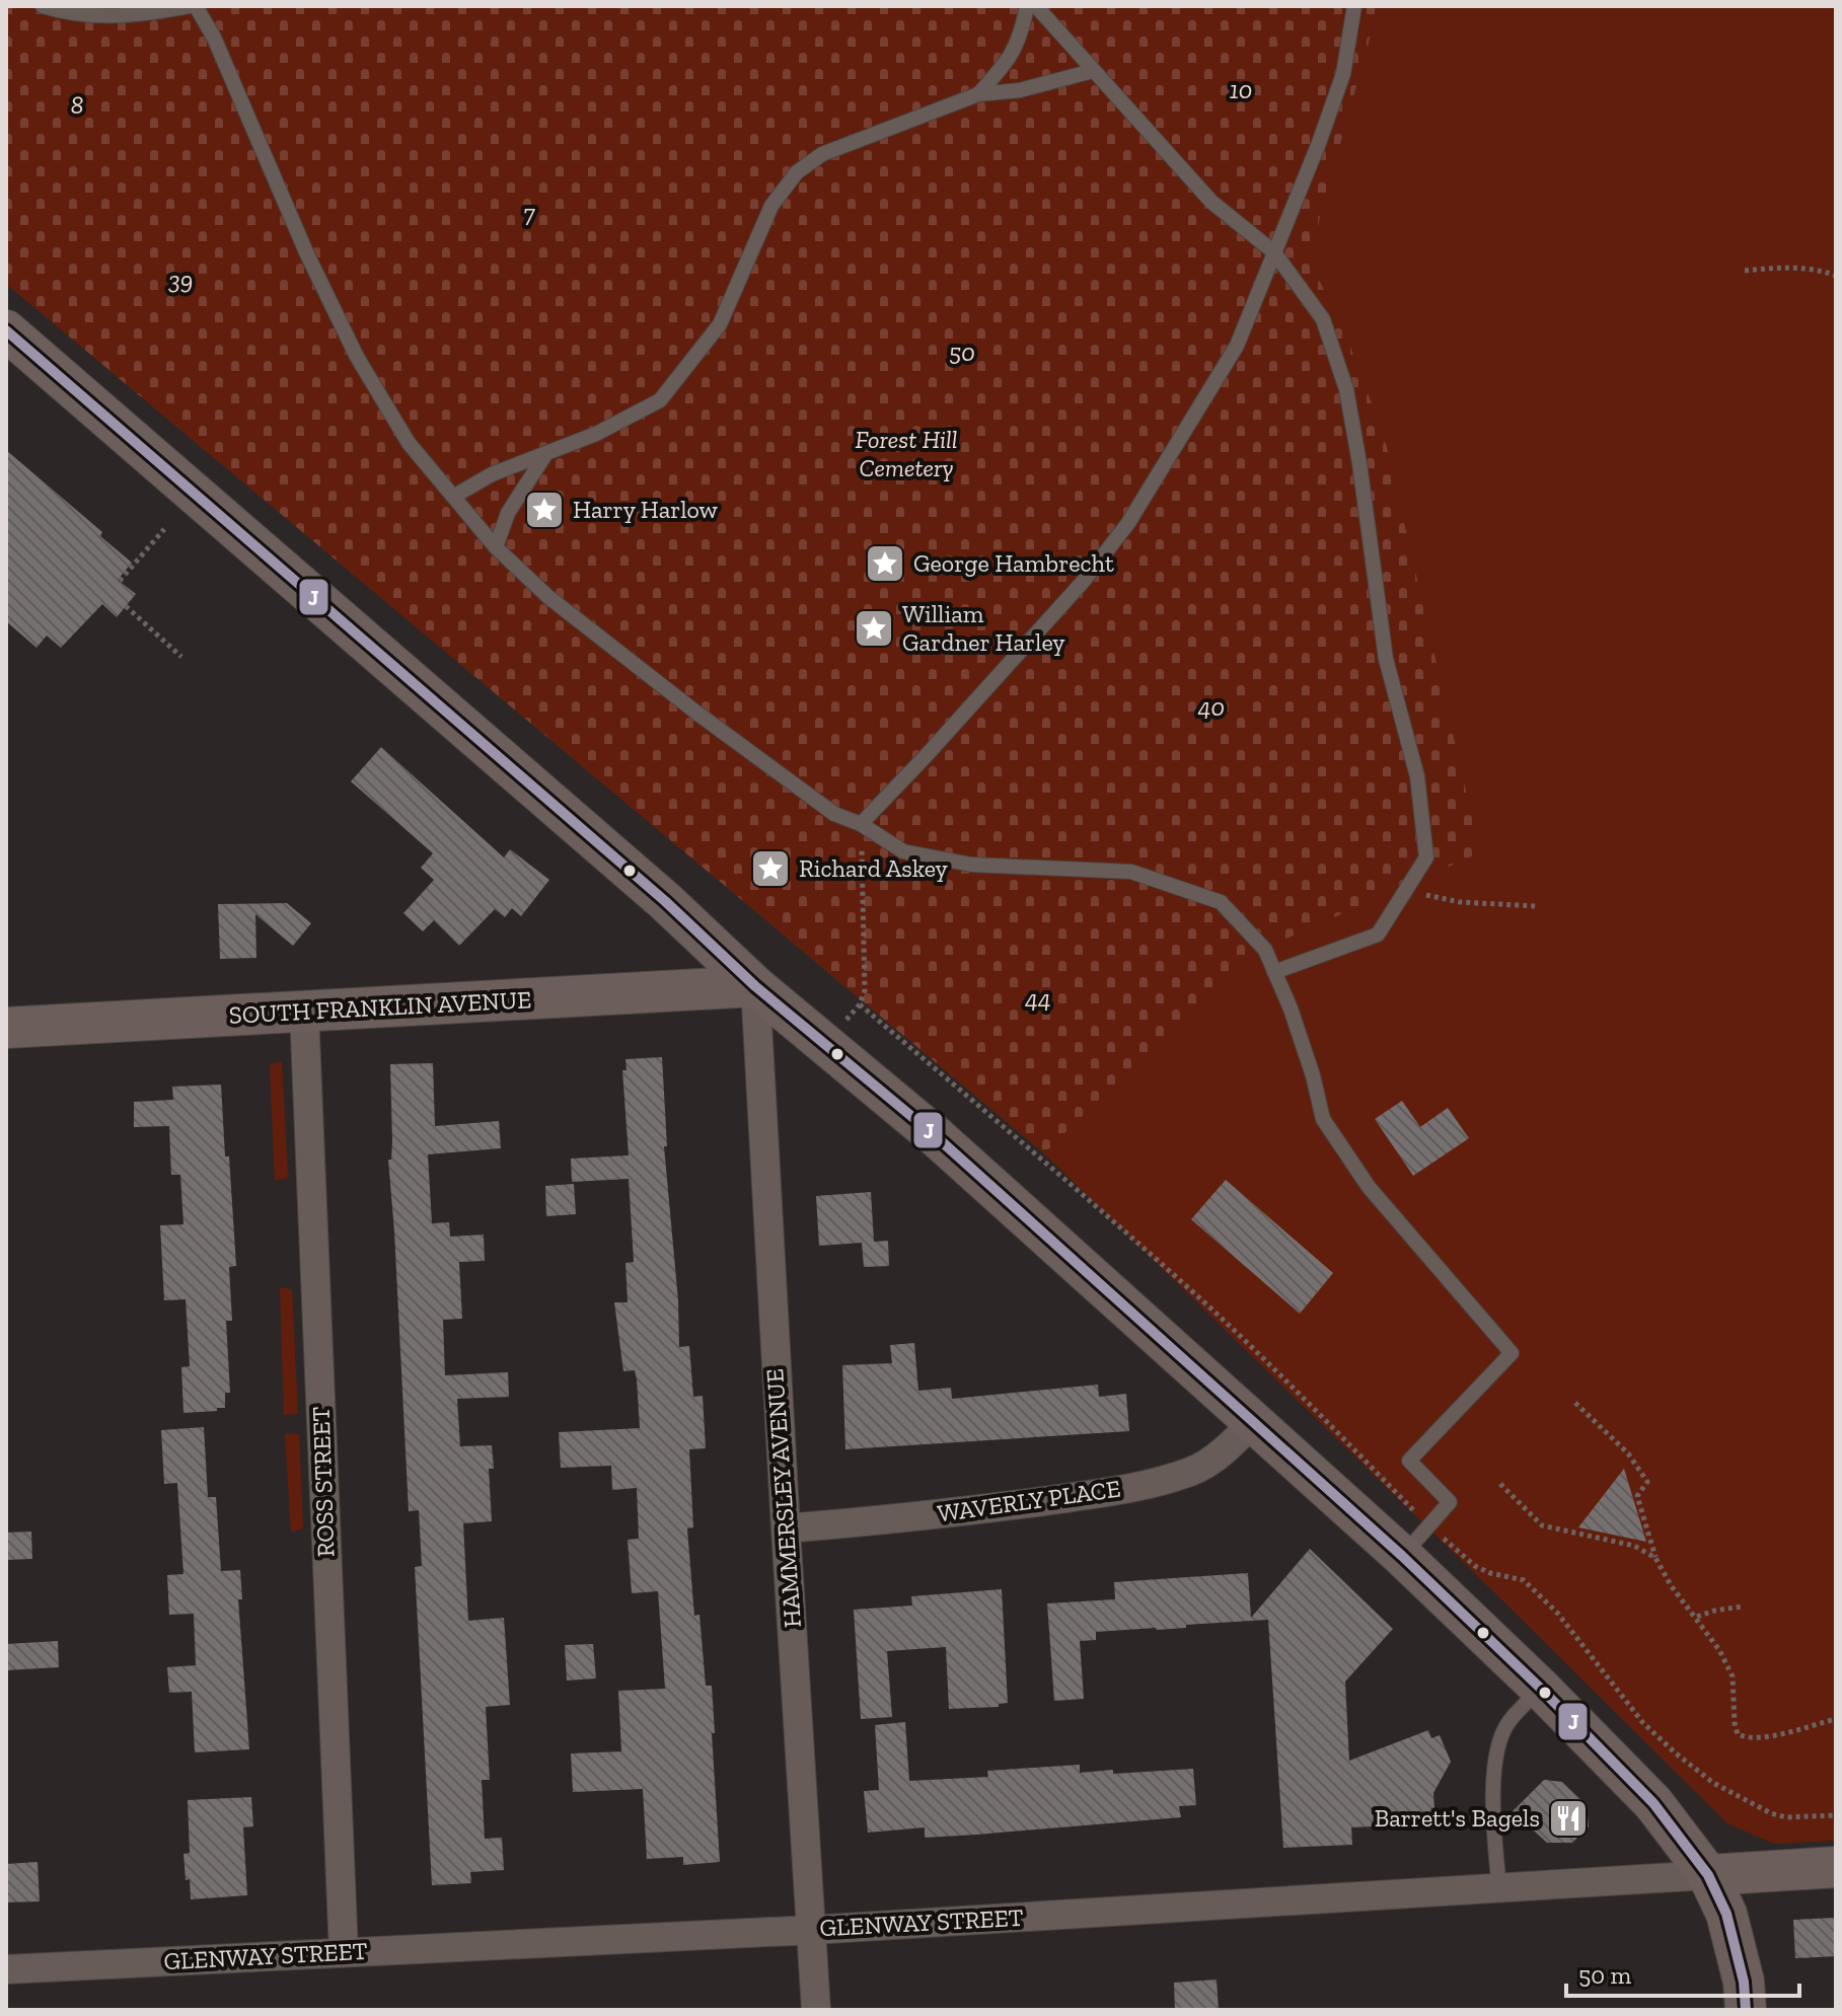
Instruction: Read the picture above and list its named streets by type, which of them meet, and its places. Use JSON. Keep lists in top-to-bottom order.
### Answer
{
  "streets": {
    "main road": ["SOUTH FRANKLIN AVENUE", "GLENWAY STREET"],
    "street": ["ROSS STREET", "HAMMERSLEY AVENUE", "WAVERLY PLACE"]
  },
  "crossings": [
    ["SOUTH FRANKLIN AVENUE", "ROSS STREET"],
    ["SOUTH FRANKLIN AVENUE", "HAMMERSLEY AVENUE"],
    ["ROSS STREET", "GLENWAY STREET"],
    ["HAMMERSLEY AVENUE", "WAVERLY PLACE"],
    ["HAMMERSLEY AVENUE", "GLENWAY STREET"]
  ],
  "parks": [
    "10",
    "8",
    "7",
    "39",
    "50",
    "Forest Hill Cemetery",
    "40",
    "44"
  ],
  "places": {
    "place": [
      "Harry Harlow",
      "George Hambrecht",
      "William Gardner Harley",
      "Richard Askey"
    ],
    "restaurant": ["Barrett's Bagels"]
  },
  "lines": ["transit line J"],
  "scale_bar": "50 m"
}
